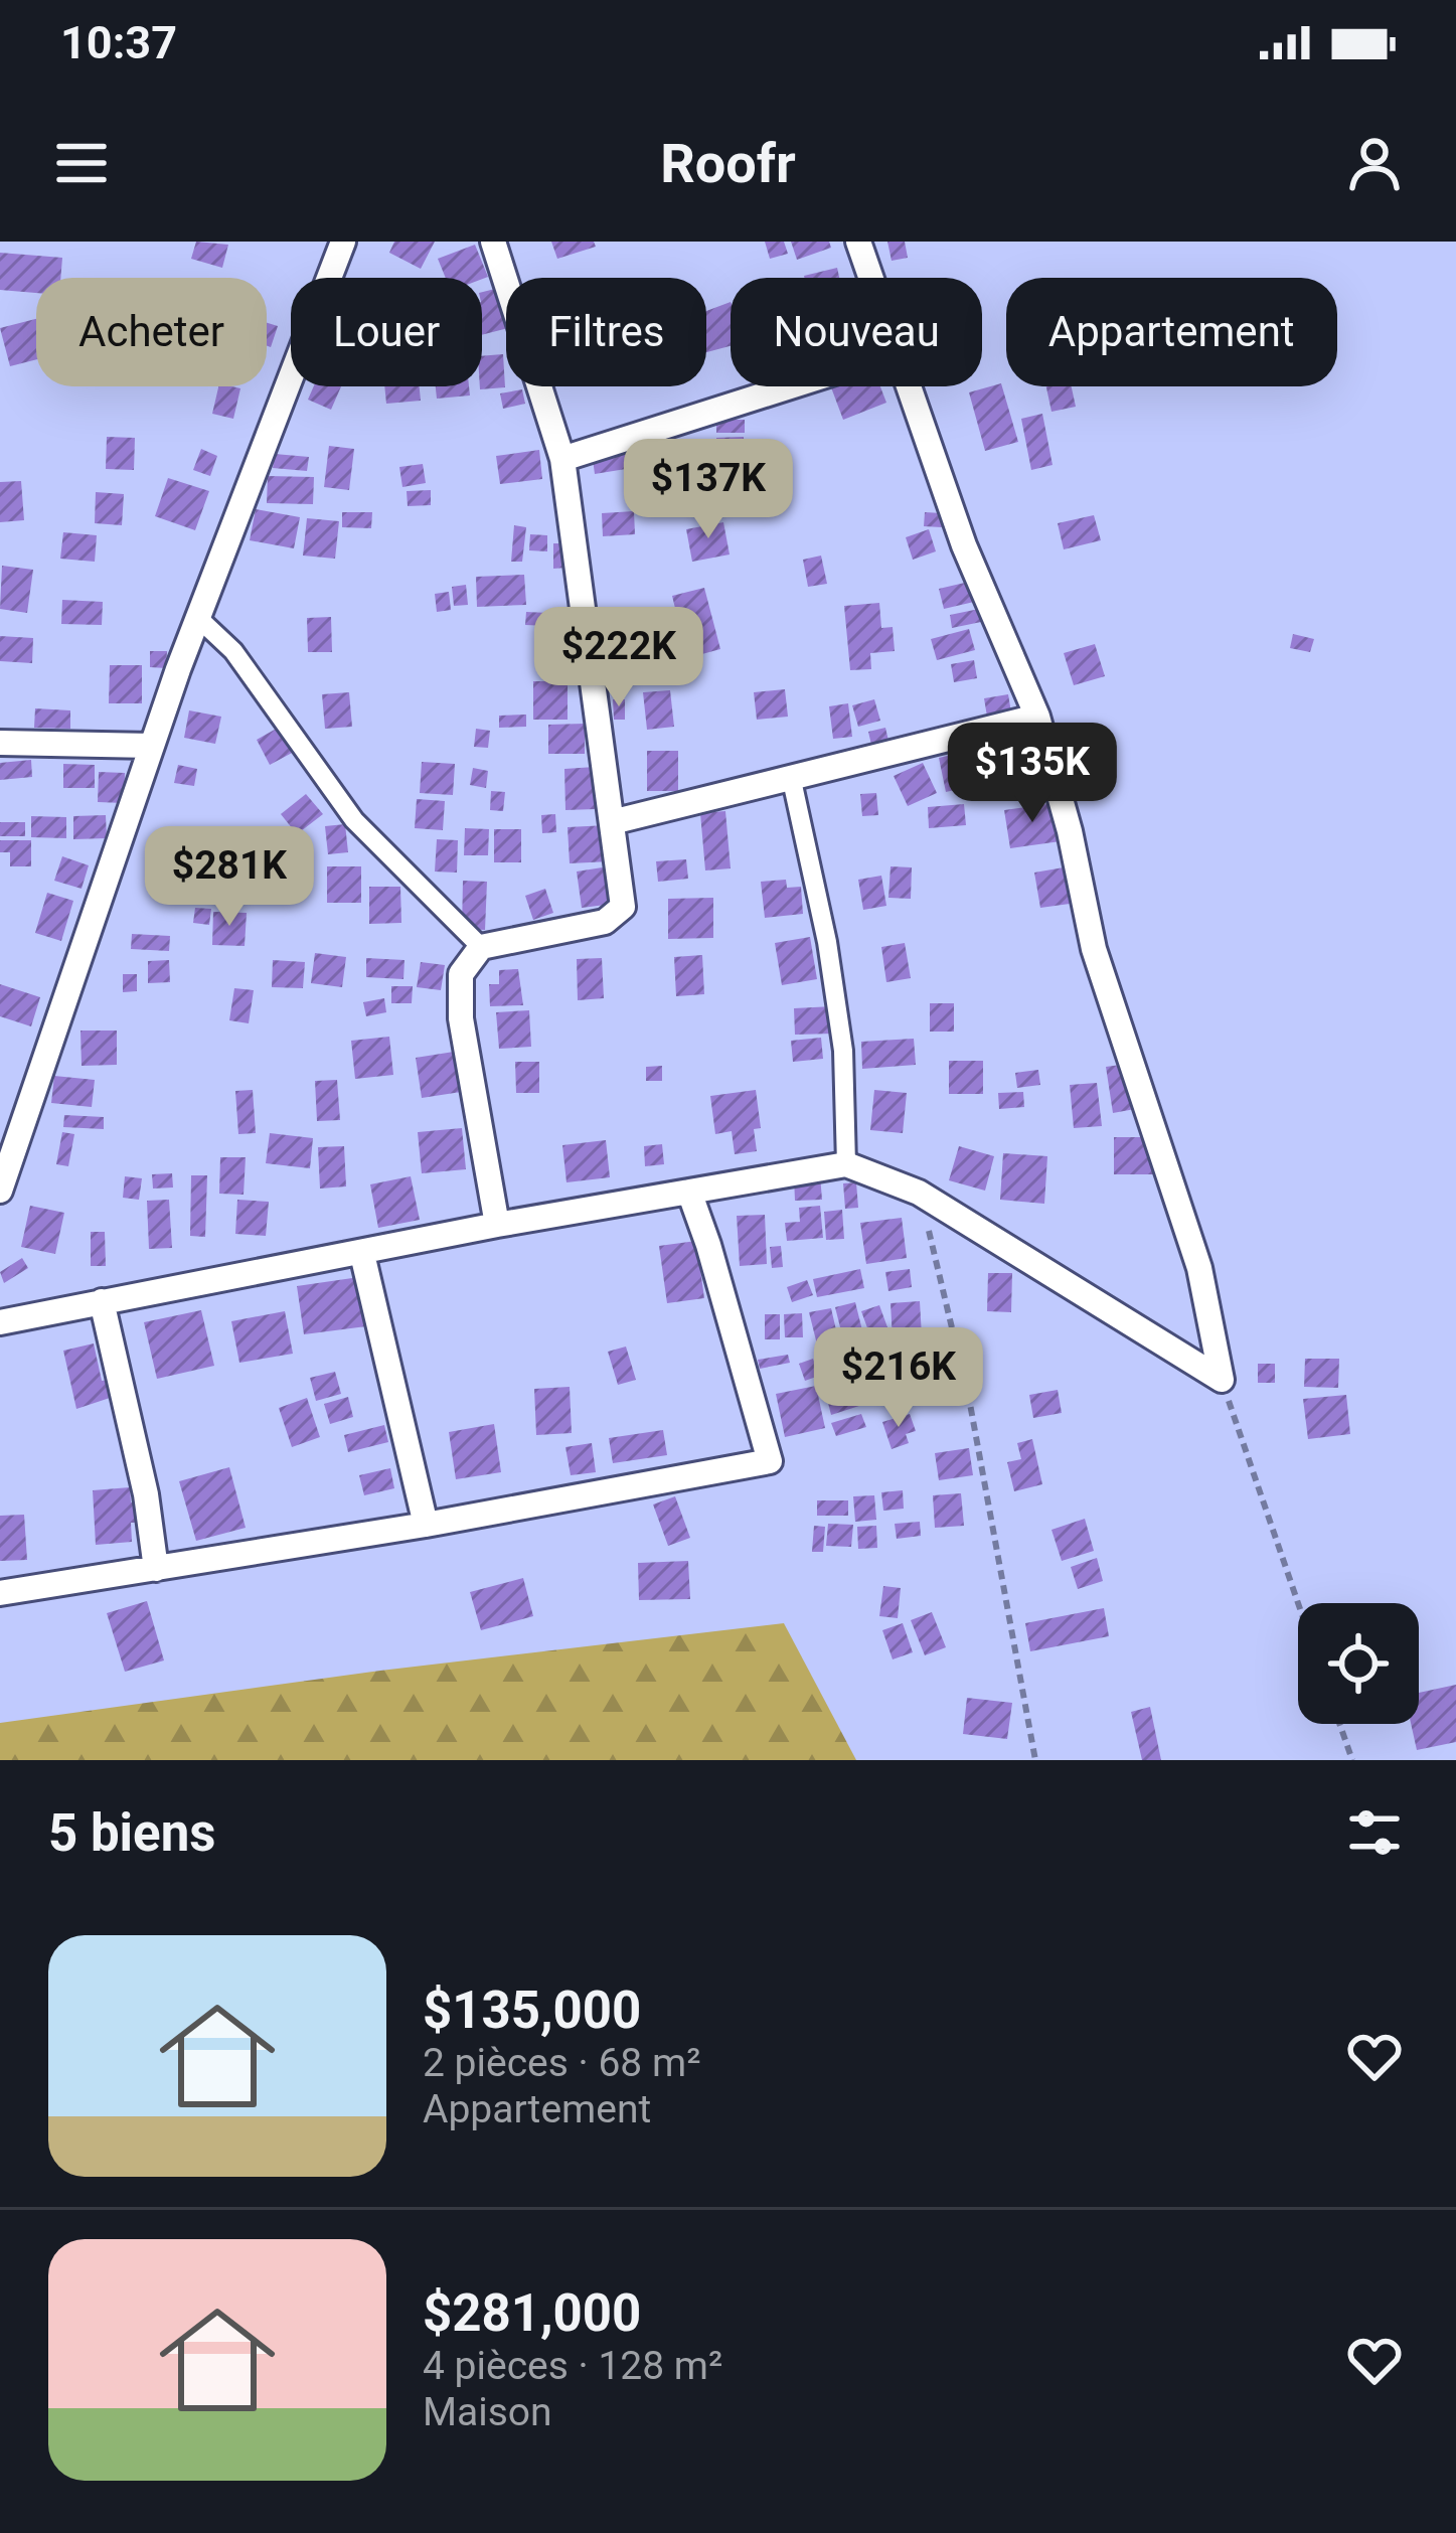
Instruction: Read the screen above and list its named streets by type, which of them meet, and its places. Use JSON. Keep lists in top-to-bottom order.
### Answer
{
  "page": {
    "status": "10:37",
    "header": "Roofr",
    "chip": [
      "Acheter",
      "Louer",
      "Filtres",
      "Nouveau",
      "Appartement"
    ],
    "price": [
      "$137K",
      "$222K",
      "$135K",
      "$281K",
      "$216K"
    ],
    "heading": "5 biens",
    "list": [
      {
        "name": "$135,000",
        "note": "2 pièces · 68 m² · Appartement"
      },
      {
        "name": "$281,000",
        "note": "4 pièces · 128 m² · Maison"
      }
    ]
  }
}
